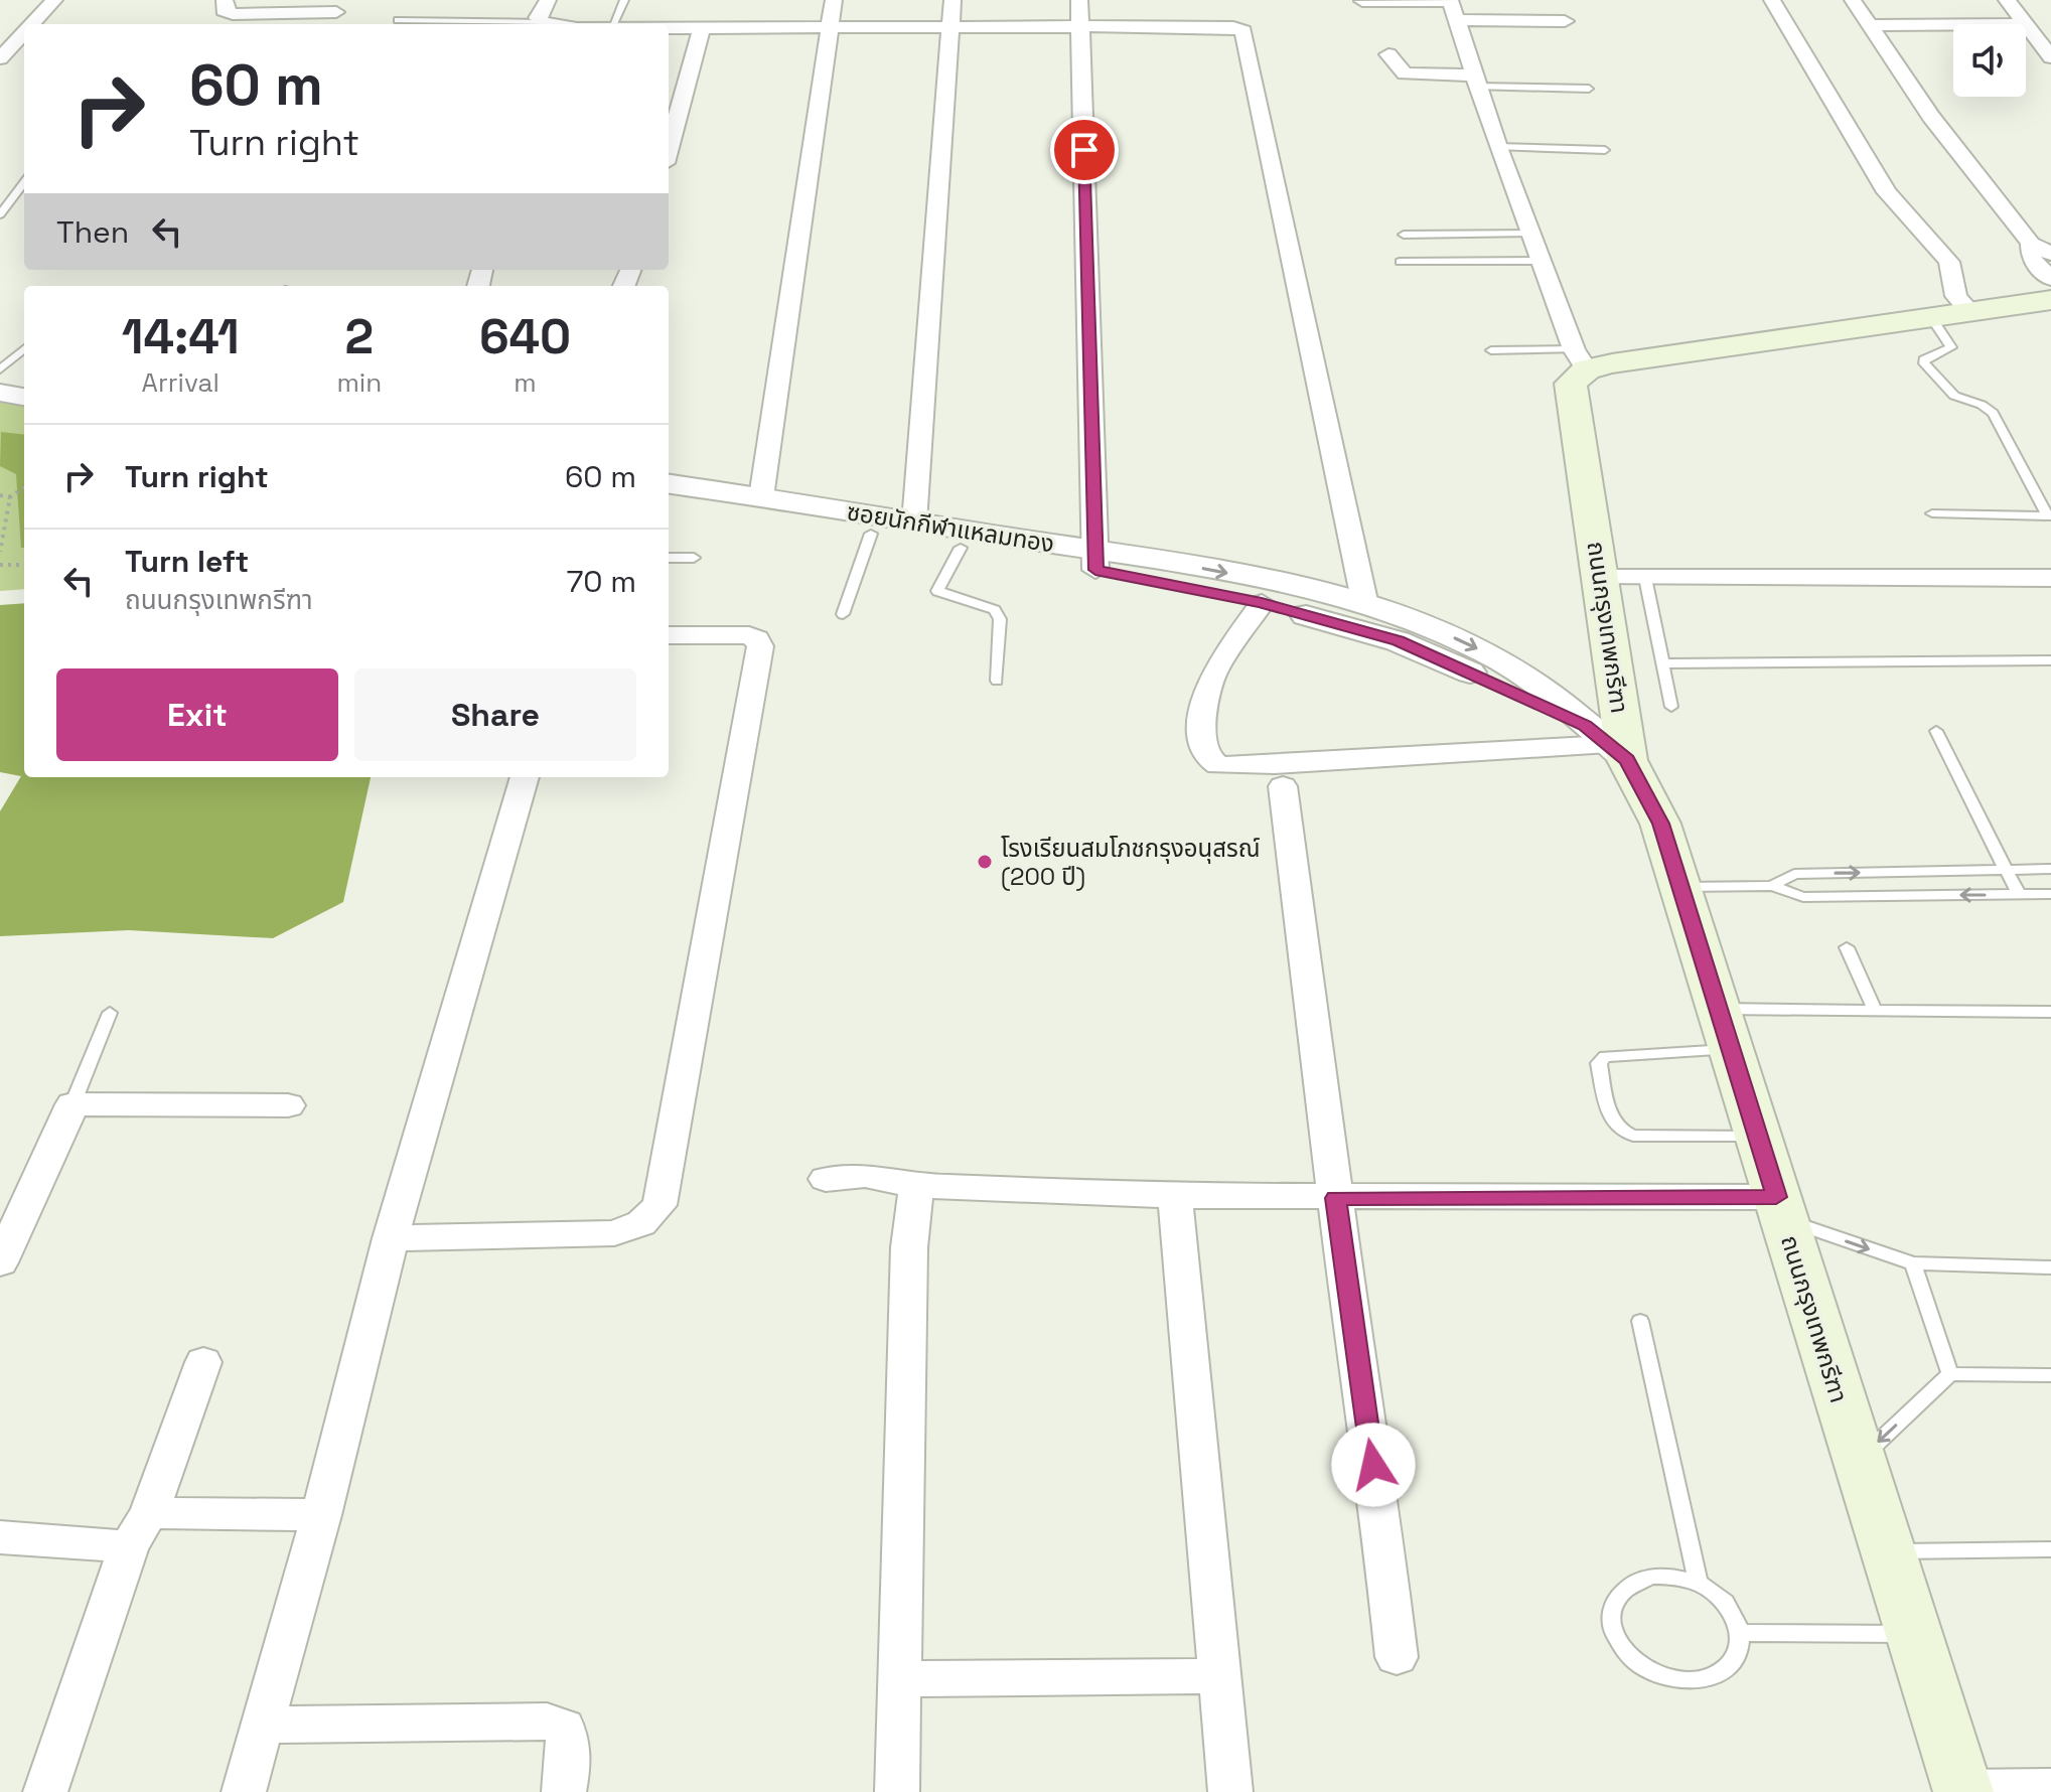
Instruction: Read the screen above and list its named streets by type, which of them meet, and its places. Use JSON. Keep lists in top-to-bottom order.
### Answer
{
  "streets": {
    "main road": ["ถนนกรุงเทพกรีฑา"],
    "street": ["ซอยนักกีฬาแหลมทอง"]
  },
  "crossings": [
    ["ซอยนักกีฬาแหลมทอง", "ถนนกรุงเทพกรีฑา"]
  ],
  "places": ["โรงเรียนสมโภชกรุงอนุสรณ์ (200 ปี)"],
  "page": {
    "turn": ["60 m", "Turn right"],
    "then": "Then",
    "eta": [
      "14:41",
      "Arrival",
      "2",
      "min",
      "640",
      "m"
    ],
    "list": [
      {
        "name": "Turn right",
        "value": "60 m"
      },
      {
        "name": "Turn left",
        "note": "ถนนกรุงเทพกรีฑา",
        "value": "70 m"
      }
    ],
    "buttons": ["Exit", "Share"]
  }
}
